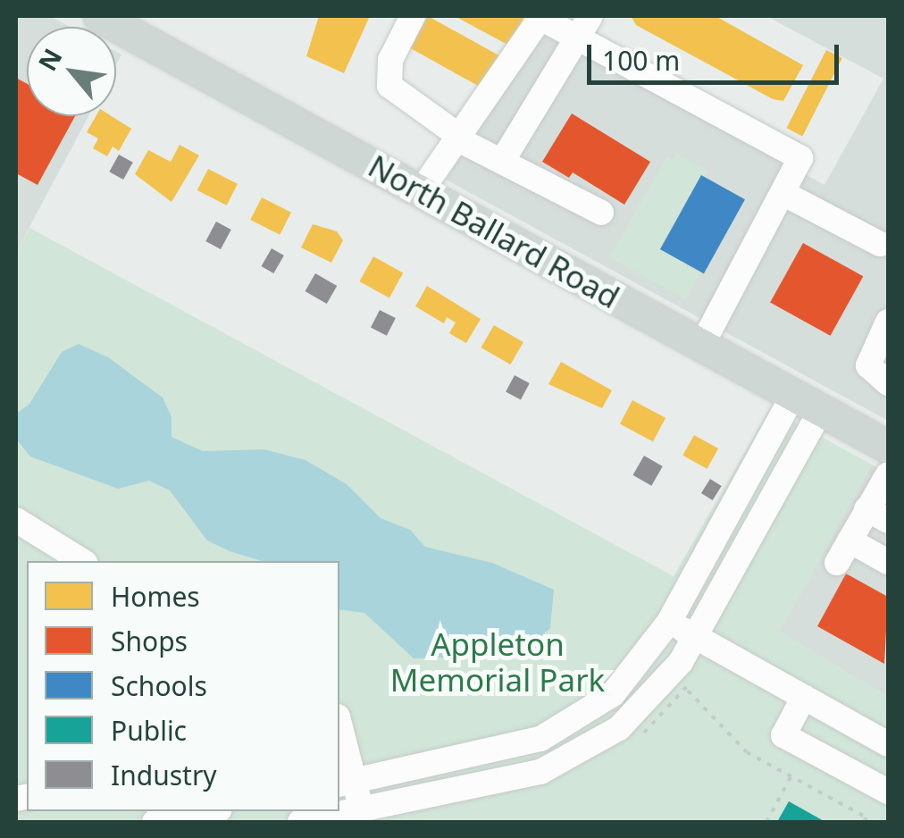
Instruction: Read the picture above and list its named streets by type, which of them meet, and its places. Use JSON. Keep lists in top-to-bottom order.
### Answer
{
  "streets": {
    "main road": ["North Ballard Road"]
  },
  "parks": ["Appleton Memorial Park"],
  "legend": [
    "Homes",
    "Shops",
    "Schools",
    "Public",
    "Industry"
  ],
  "scale_bar": "100 m",
  "north": "top left"
}
